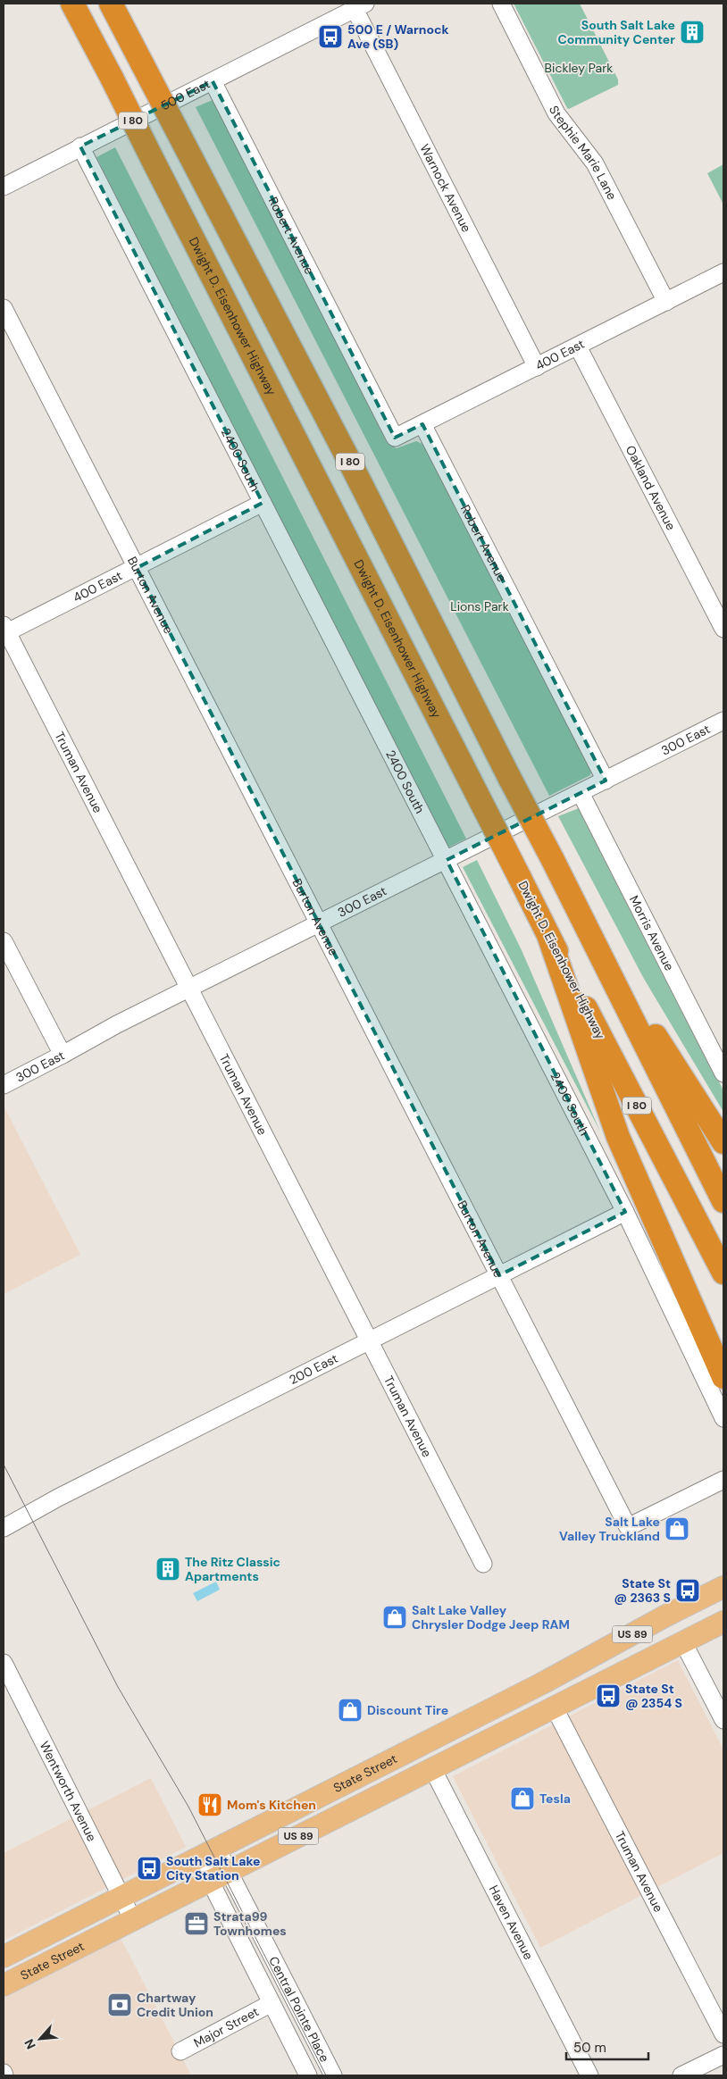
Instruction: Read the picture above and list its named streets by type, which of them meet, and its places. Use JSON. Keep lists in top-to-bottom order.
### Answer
{
  "streets": {
    "highway": ["I 80", "Dwight D. Eisenhower Highway"],
    "main road": ["US 89", "State Street"],
    "street": [
      "500 East",
      "Stephie Marie Lane",
      "Warnock Avenue",
      "Robert Avenue",
      "400 East",
      "2400 South",
      "Oakland Avenue",
      "Burton Avenue",
      "300 East",
      "Truman Avenue",
      "Morris Avenue",
      "200 East",
      "Wentworth Avenue",
      "Haven Avenue",
      "Central Pointe Place",
      "Major Street"
    ]
  },
  "crossings": [
    ["500 East", "Warnock Avenue"],
    ["500 East", "Robert Avenue"],
    ["500 East", "2400 South"],
    ["Stephie Marie Lane", "400 East"],
    ["Warnock Avenue", "400 East"],
    ["Robert Avenue", "400 East"],
    ["Robert Avenue", "300 East"],
    ["400 East", "2400 South"],
    ["400 East", "Oakland Avenue"],
    ["400 East", "Burton Avenue"],
    ["400 East", "Truman Avenue"],
    ["2400 South", "300 East"],
    ["2400 South", "200 East"],
    ["Burton Avenue", "300 East"],
    ["Burton Avenue", "200 East"],
    ["300 East", "Truman Avenue"],
    ["300 East", "Morris Avenue"],
    ["Truman Avenue", "200 East"],
    ["Truman Avenue", "State Street"],
    ["State Street", "Wentworth Avenue"],
    ["State Street", "Haven Avenue"],
    ["State Street", "Central Pointe Place"],
    ["Central Pointe Place", "Major Street"]
  ],
  "parks": ["Bickley Park", "Lions Park"],
  "places": {
    "building": ["South Salt Lake Community Center", "The Ritz Classic Apartments"],
    "bus stop": [
      "500 E / Warnock Ave (SB)",
      "State St @ 2363 S",
      "State St @ 2354 S",
      "South Salt Lake City Station"
    ],
    "shop": [
      "Salt Lake Valley Truckland",
      "Salt Lake Valley Chrysler Dodge Jeep RAM",
      "Discount Tire",
      "Tesla"
    ],
    "restaurant": ["Mom's Kitchen"],
    "office": ["Strata99 Townhomes"],
    "bank": ["Chartway Credit Union"]
  },
  "scale_bar": "50 m",
  "north": "bottom left"
}
